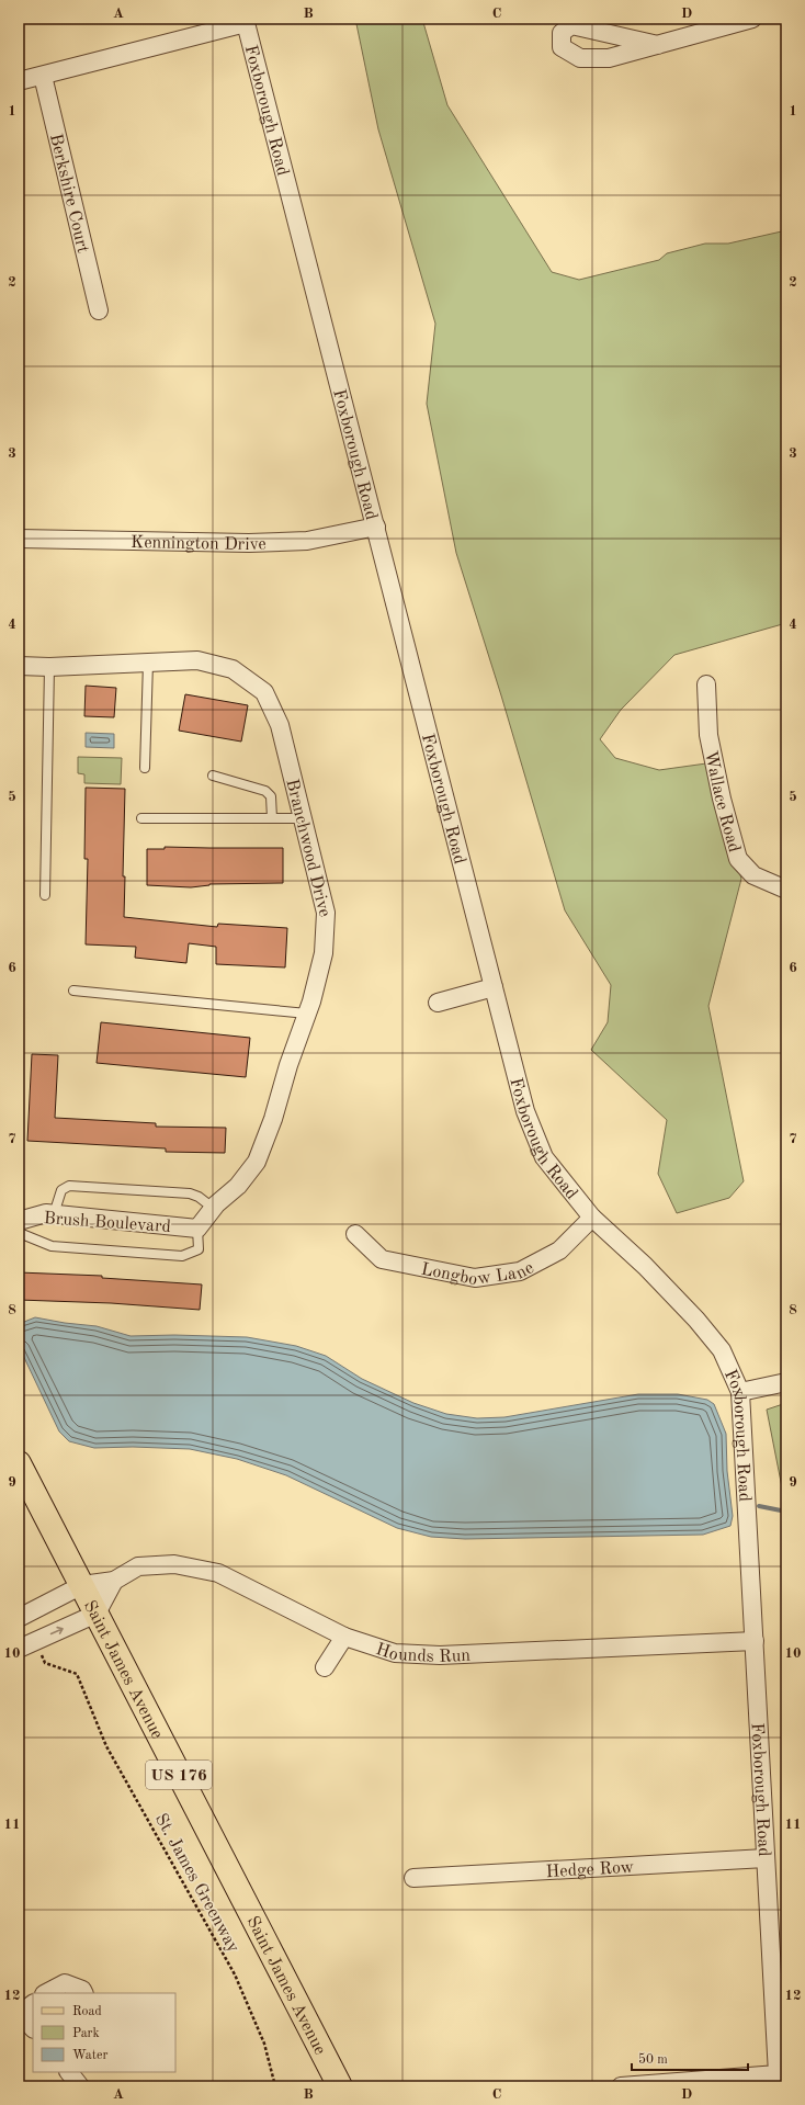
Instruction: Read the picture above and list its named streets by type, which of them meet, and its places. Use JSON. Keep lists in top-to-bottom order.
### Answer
{
  "streets": {
    "main road": ["Saint James Avenue", "US 176"],
    "street": [
      "Foxborough Road",
      "Berkshire Court",
      "Kennington Drive",
      "Wallace Road",
      "Branchwood Drive",
      "Brush Boulevard",
      "Longbow Lane",
      "Hounds Run",
      "Hedge Row"
    ],
    "path": ["St. James Greenway"]
  },
  "crossings": [
    ["Foxborough Road", "Kennington Drive"],
    ["Foxborough Road", "Longbow Lane"],
    ["Foxborough Road", "Hounds Run"],
    ["Foxborough Road", "Hedge Row"],
    ["Branchwood Drive", "Brush Boulevard"],
    ["Hounds Run", "Saint James Avenue"]
  ],
  "legend": ["Road", "Park", "Water"],
  "scale_bar": "50 m",
  "grid": {
    "columns": [
      "A",
      "B",
      "C",
      "D"
    ],
    "rows": [
      "1",
      "2",
      "3",
      "4",
      "5",
      "6",
      "7",
      "8",
      "9",
      "10",
      "11",
      "12"
    ]
  }
}
